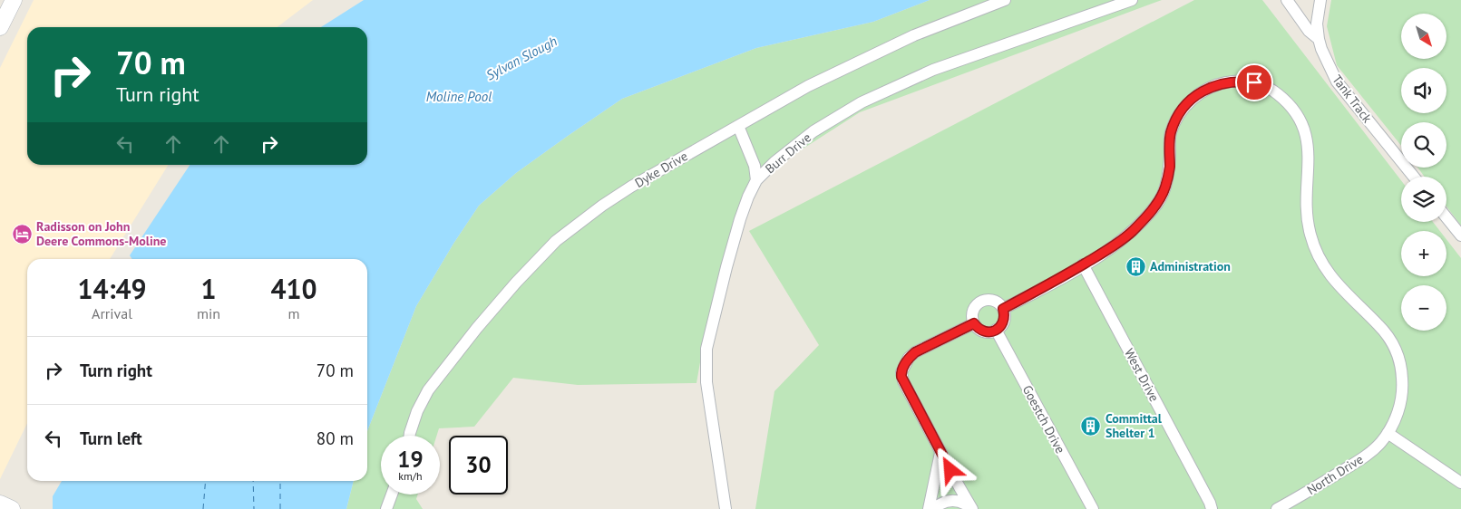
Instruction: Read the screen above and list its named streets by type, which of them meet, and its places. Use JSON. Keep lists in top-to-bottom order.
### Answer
{
  "streets": {
    "street": [
      "Tank Track",
      "Burr Drive",
      "Dyke Drive",
      "West Drive",
      "Goestch Drive",
      "North Drive"
    ]
  },
  "crossings": [
    ["West Drive", "North Drive"],
    ["Goestch Drive", "North Drive"]
  ],
  "water": ["Sylvan Slough", "Moline Pool"],
  "places": {
    "hotel": ["Radisson on John Deere Commons-Moline"],
    "building": ["Administration", "Committal Shelter 1"]
  },
  "north": "bottom right",
  "page": {
    "map_buttons": ["+", "−"],
    "turn": ["70 m", "Turn right"],
    "eta": [
      "14:49",
      "Arrival",
      "1",
      "min",
      "410",
      "m"
    ],
    "list": [
      {
        "name": "Turn right",
        "value": "70 m"
      },
      {
        "name": "Turn left",
        "value": "80 m"
      }
    ],
    "speed": "19 km/h",
    "limit": "30"
  }
}
